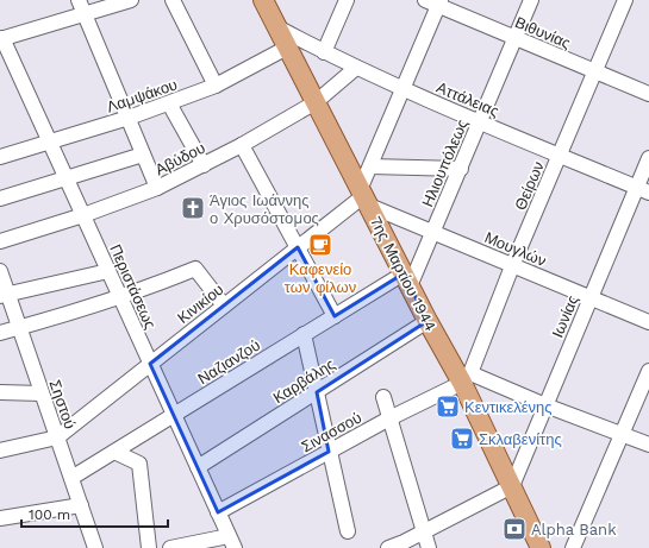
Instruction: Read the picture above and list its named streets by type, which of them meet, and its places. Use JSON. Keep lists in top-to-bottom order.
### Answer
{
  "streets": {
    "main road": ["7ης Μαρτίου 1944"],
    "street": [
      "Βιθυνίας",
      "Λαμψάκου",
      "Αττάλειας",
      "Αβύδου",
      "Ηλιουπόλεως",
      "Θείρων",
      "Μουγλών",
      "Περιστάσεως",
      "Κινικίου",
      "Ιωνίας",
      "Ναζιανζού",
      "Καρβάλης",
      "Σηστού",
      "Σινασσού"
    ]
  },
  "crossings": [
    ["Βιθυνίας", "Ηλιουπόλεως"],
    ["Βιθυνίας", "Θείρων"],
    ["Λαμψάκου", "7ης Μαρτίου 1944"],
    ["Λαμψάκου", "Περιστάσεως"],
    ["Αττάλειας", "Αβύδου"],
    ["Αττάλειας", "Ηλιουπόλεως"],
    ["Αττάλειας", "Θείρων"],
    ["Αττάλειας", "7ης Μαρτίου 1944"],
    ["Αττάλειας", "Ιωνίας"],
    ["Αβύδου", "7ης Μαρτίου 1944"],
    ["Αβύδου", "Περιστάσεως"],
    ["Ηλιουπόλεως", "Μουγλών"],
    ["Ηλιουπόλεως", "7ης Μαρτίου 1944"],
    ["Ηλιουπόλεως", "Ναζιανζού"],
    ["Θείρων", "Μουγλών"],
    ["Θείρων", "7ης Μαρτίου 1944"],
    ["Θείρων", "Σινασσού"],
    ["Μουγλών", "7ης Μαρτίου 1944"],
    ["Μουγλών", "Κινικίου"],
    ["Μουγλών", "Ιωνίας"],
    ["7ης Μαρτίου 1944", "Κινικίου"],
    ["7ης Μαρτίου 1944", "Ιωνίας"],
    ["7ης Μαρτίου 1944", "Ναζιανζού"],
    ["7ης Μαρτίου 1944", "Καρβάλης"],
    ["7ης Μαρτίου 1944", "Σινασσού"],
    ["Περιστάσεως", "Κινικίου"],
    ["Περιστάσεως", "Ναζιανζού"],
    ["Περιστάσεως", "Καρβάλης"],
    ["Περιστάσεως", "Σινασσού"],
    ["Κινικίου", "Σηστού"],
    ["Ναζιανζού", "Σηστού"]
  ],
  "places": {
    "church": ["Άγιος Ιωάννης ο Χρυσόστομος"],
    "cafe": ["Καφενείο των φίλων"],
    "supermarket": ["Κεντικελένης", "Σκλαβενίτης"],
    "bank": ["Alpha Bank"]
  },
  "scale_bar": "100 m"
}
